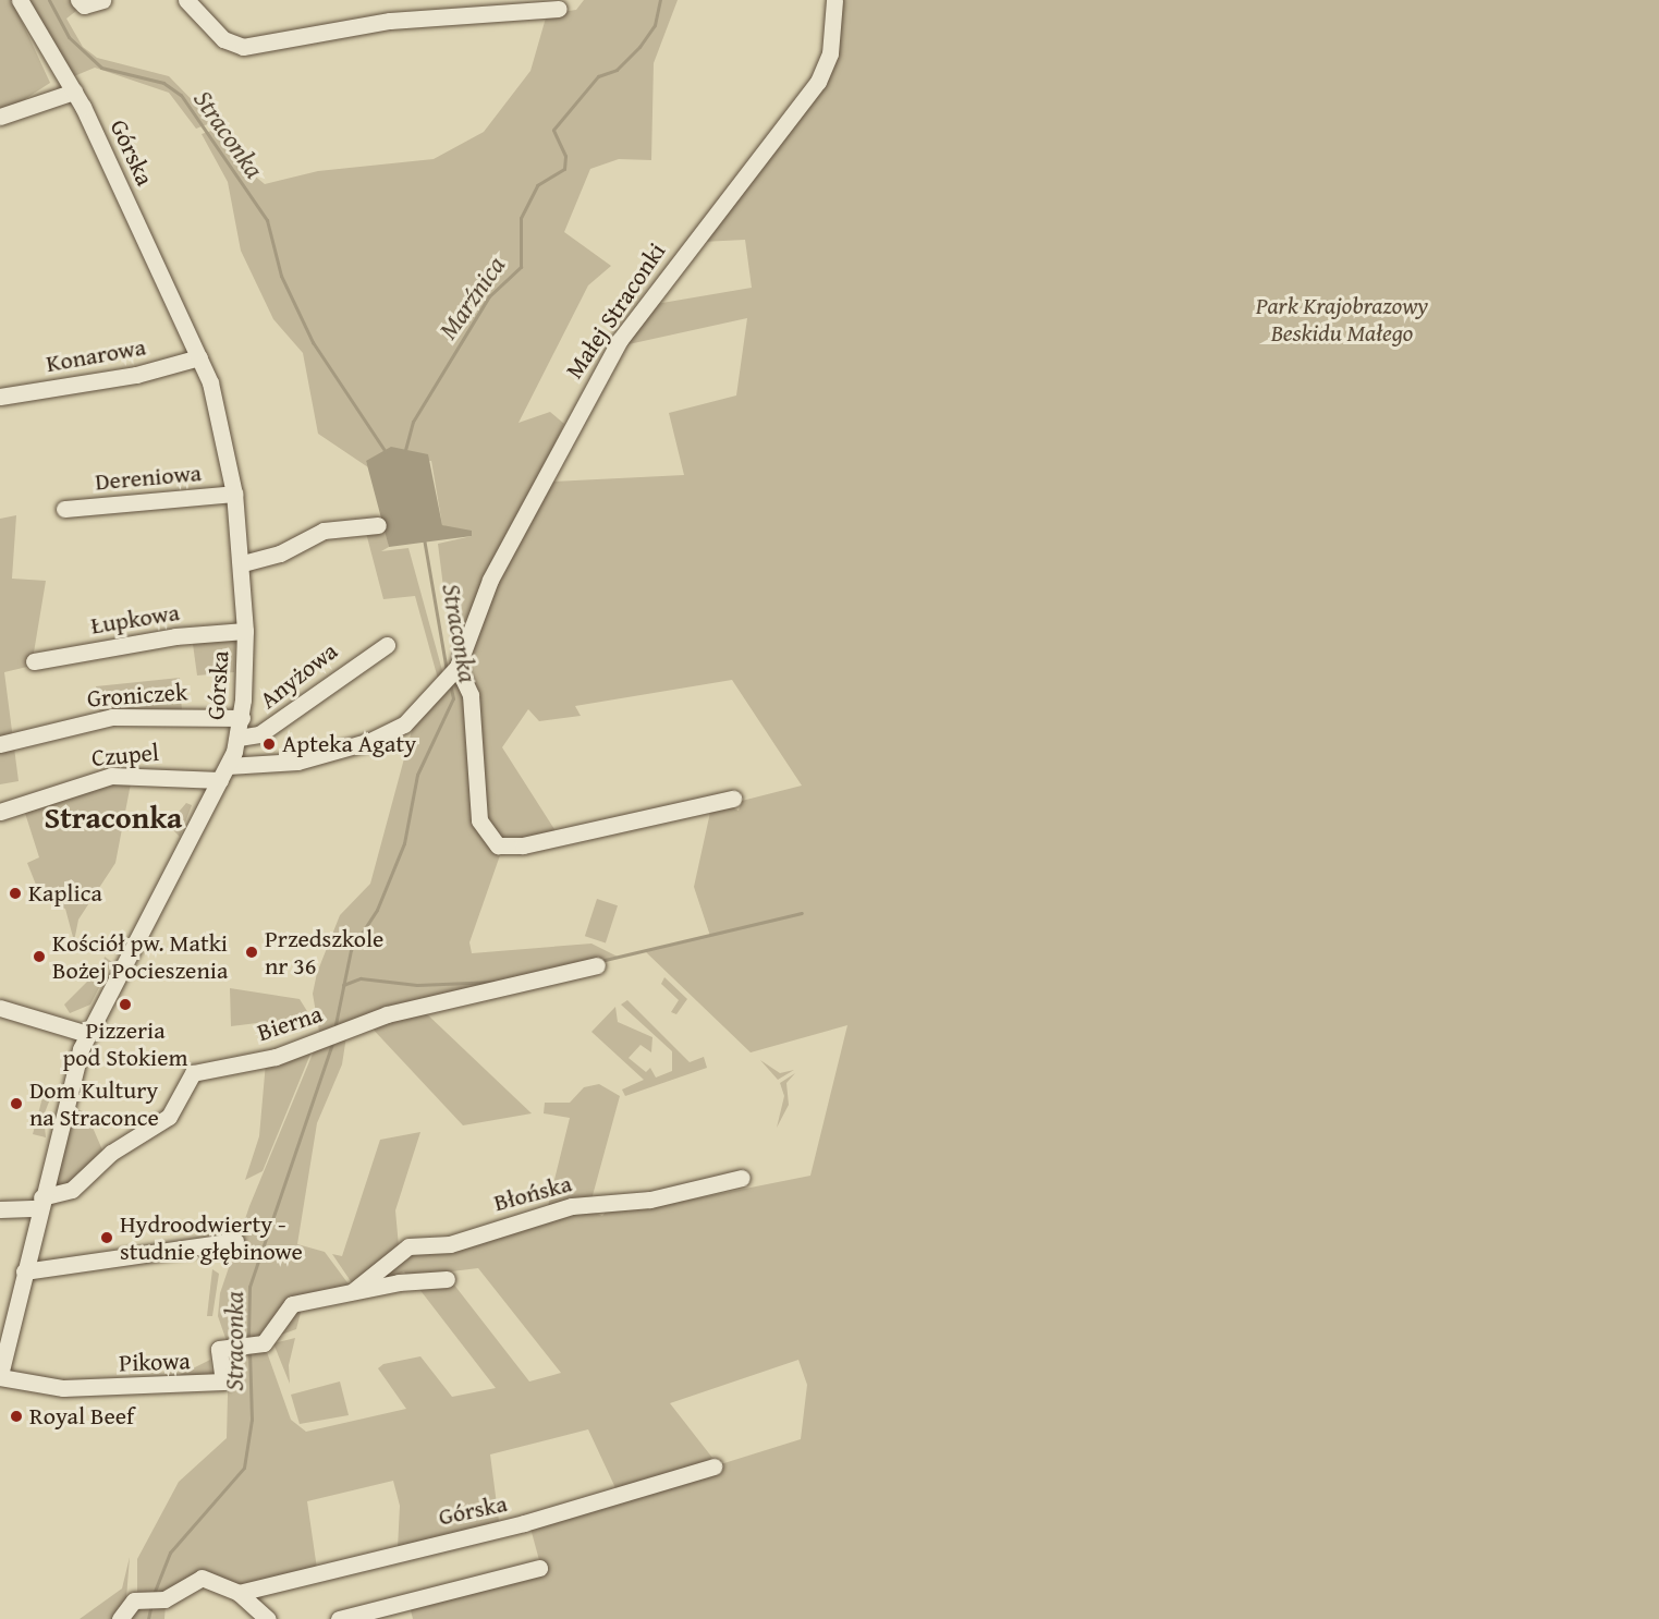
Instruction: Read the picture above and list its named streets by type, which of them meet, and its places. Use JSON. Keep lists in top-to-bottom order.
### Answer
{
  "streets": {
    "street": [
      "Górska",
      "Małej Straconki",
      "Konarowa",
      "Dereniowa",
      "Łupkowa",
      "Anyżowa",
      "Groniczek",
      "Czupel",
      "Bierna",
      "Błońska",
      "Pikowa"
    ]
  },
  "crossings": [
    ["Górska", "Małej Straconki"],
    ["Górska", "Konarowa"],
    ["Górska", "Dereniowa"],
    ["Górska", "Łupkowa"],
    ["Górska", "Anyżowa"],
    ["Górska", "Groniczek"],
    ["Górska", "Czupel"],
    ["Górska", "Bierna"],
    ["Górska", "Pikowa"],
    ["Małej Straconki", "Czupel"],
    ["Błońska", "Pikowa"]
  ],
  "districts": ["Straconka"],
  "water": ["Straconka", "Marźnica"],
  "parks": ["Park Krajobrazowy Beskidu Małego"],
  "places": [
    "Apteka Agaty",
    "Kaplica",
    "Przedszkole nr 36",
    "Kościół pw. Matki Bożej Pocieszenia",
    "Pizzeria pod Stokiem",
    "Dom Kultury na Straconce",
    "Hydroodwierty - studnie głębinowe",
    "Royal Beef"
  ]
}
